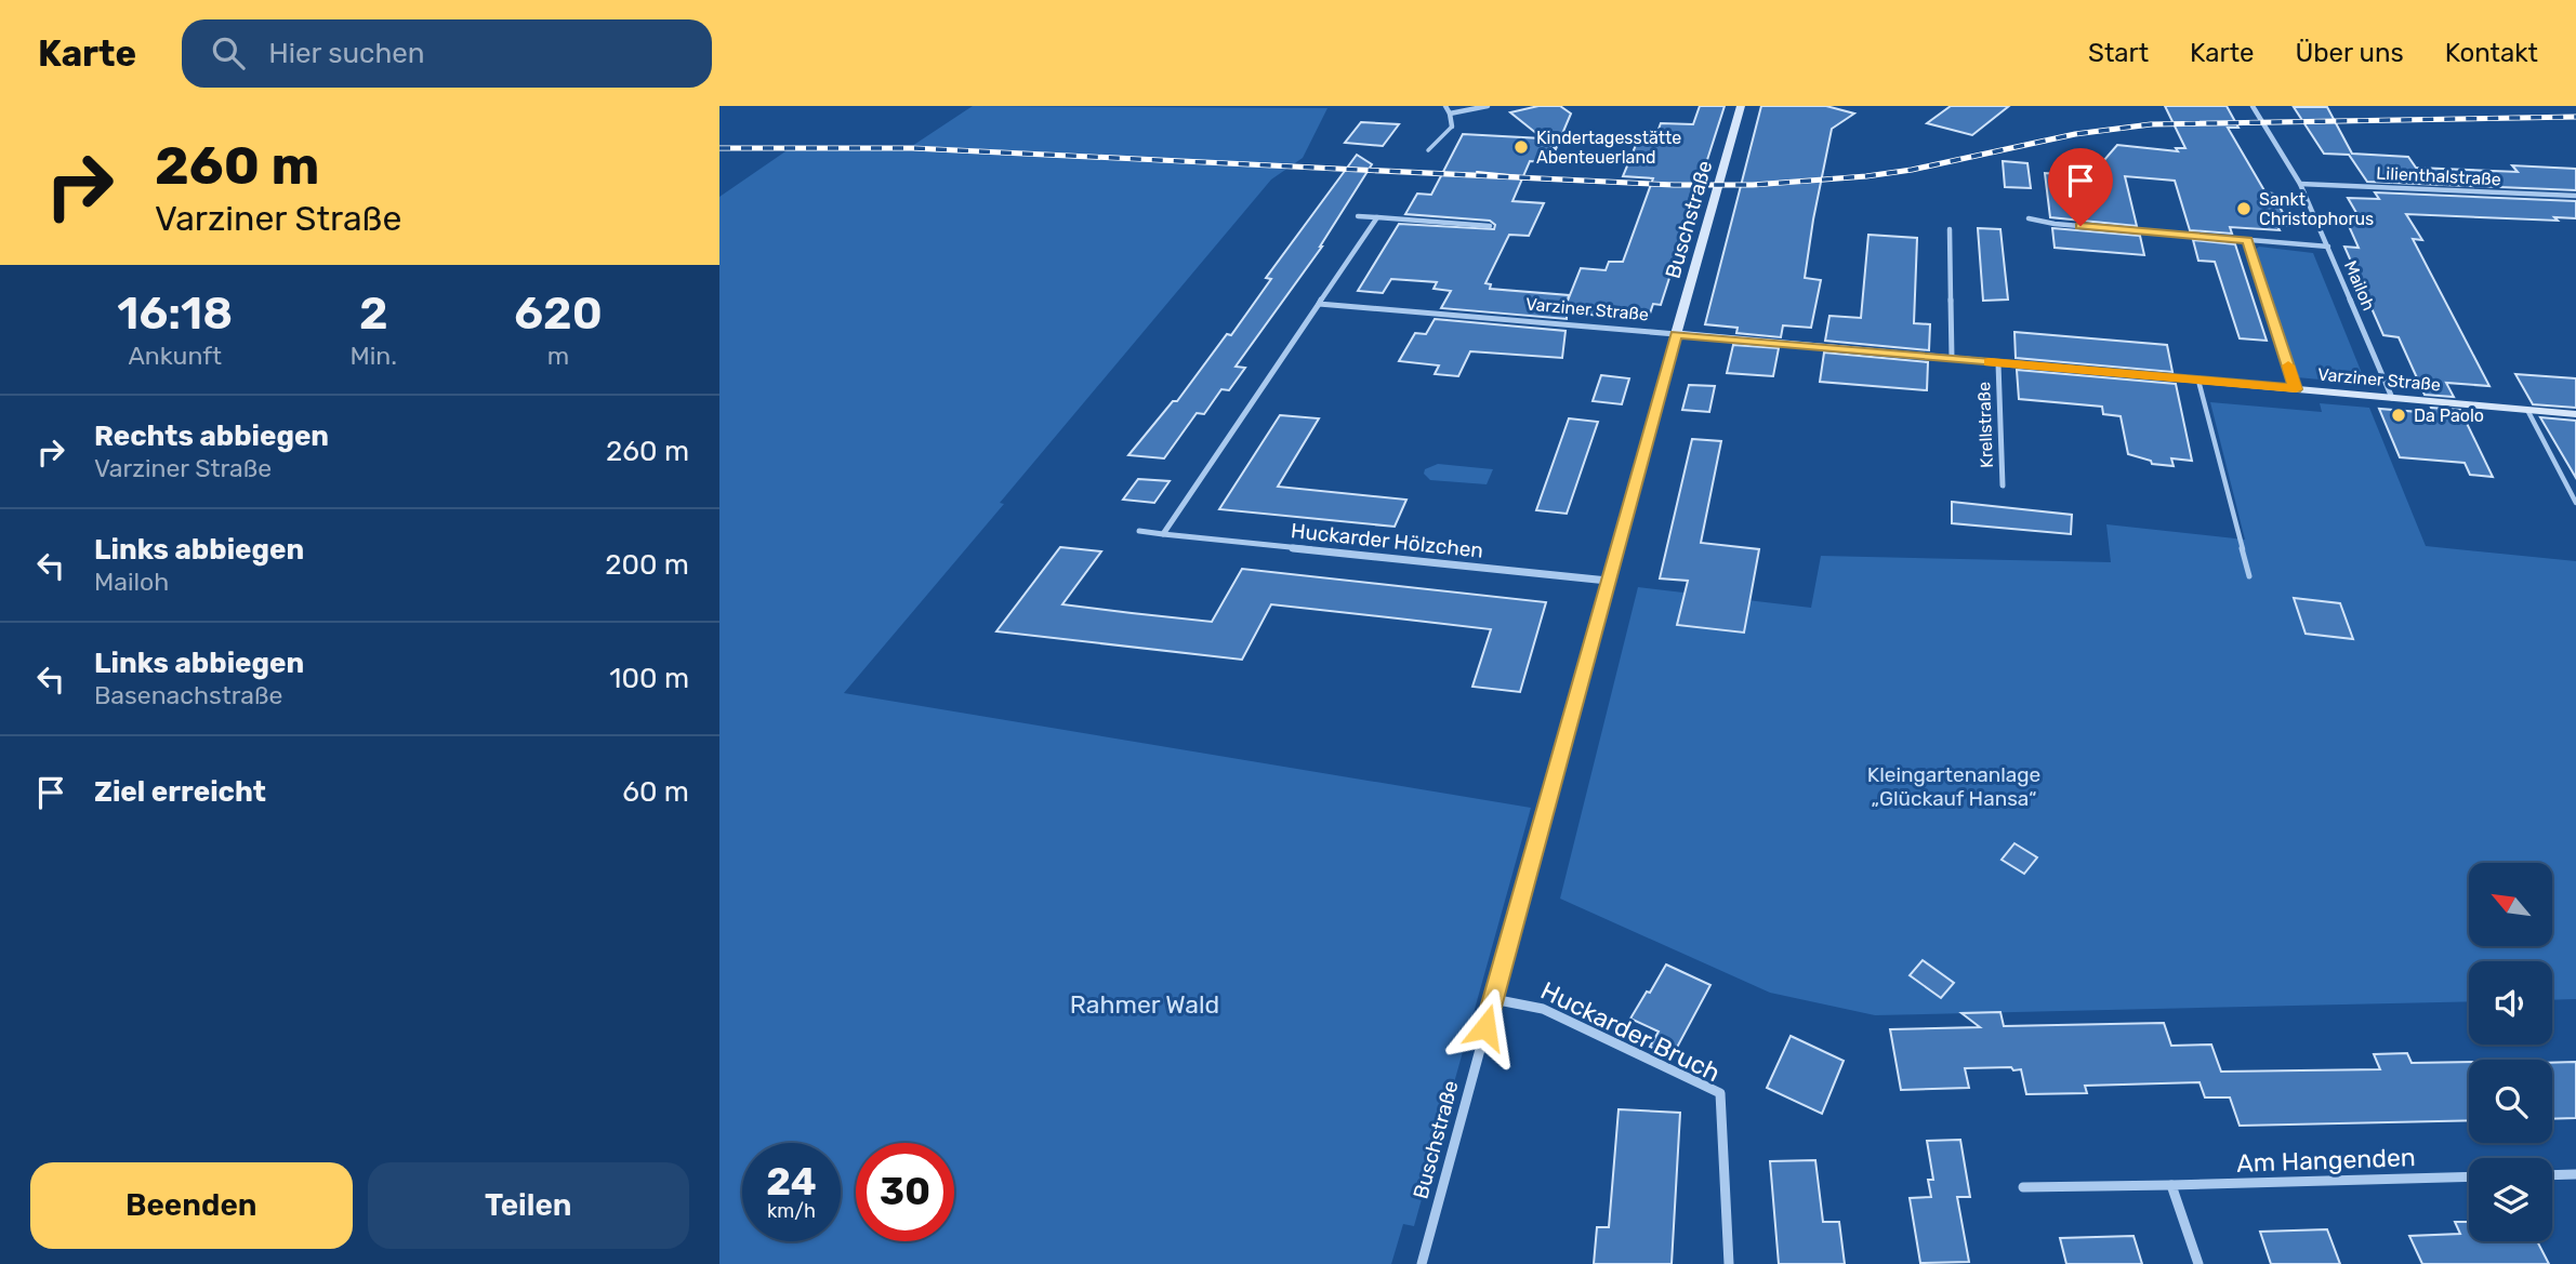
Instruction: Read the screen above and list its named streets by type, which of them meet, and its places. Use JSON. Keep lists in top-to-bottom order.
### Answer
{
  "streets": {
    "street": [
      "Lilienthalstraße",
      "Buschstraße",
      "Mailoh",
      "Varziner Straße",
      "Krellstraße",
      "Huckarder Hölzchen",
      "Huckarder Bruch",
      "Am Hangenden"
    ]
  },
  "crossings": [
    ["Lilienthalstraße", "Mailoh"],
    ["Buschstraße", "Varziner Straße"],
    ["Buschstraße", "Huckarder Hölzchen"],
    ["Buschstraße", "Huckarder Bruch"],
    ["Mailoh", "Varziner Straße"],
    ["Varziner Straße", "Krellstraße"]
  ],
  "parks": ["Kleingartenanlage „Glückauf Hansa“", "Rahmer Wald"],
  "places": ["Kindertagesstätte Abenteuerland", "Sankt Christophorus", "Da Paolo"],
  "north": "top left",
  "page": {
    "header": "Karte",
    "search": "Hier suchen",
    "nav": [
      "Start",
      "Karte",
      "Über uns",
      "Kontakt"
    ],
    "turn": ["260 m", "Varziner Straße"],
    "eta": [
      "16:18",
      "Ankunft",
      "2",
      "Min.",
      "620",
      "m"
    ],
    "list": [
      {
        "name": "Rechts abbiegen",
        "note": "Varziner Straße",
        "value": "260 m"
      },
      {
        "name": "Links abbiegen",
        "note": "Mailoh",
        "value": "200 m"
      },
      {
        "name": "Links abbiegen",
        "note": "Basenachstraße",
        "value": "100 m"
      },
      {
        "name": "Ziel erreicht",
        "value": "60 m"
      }
    ],
    "speed": "24 km/h",
    "limit": "30",
    "buttons": ["Beenden", "Teilen"]
  }
}
